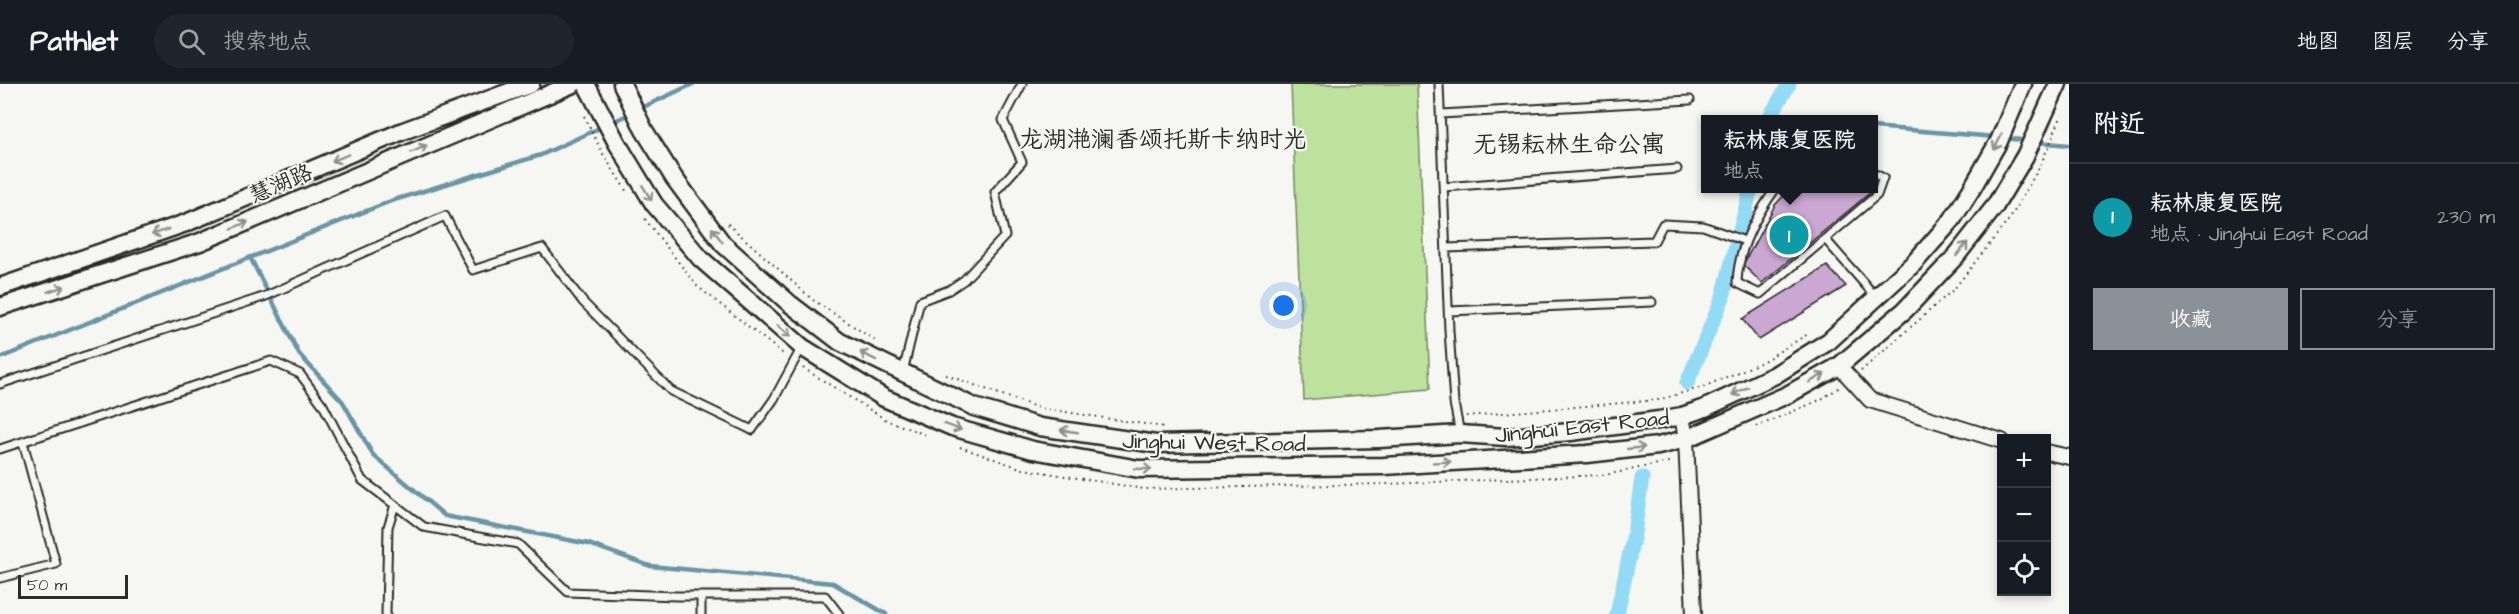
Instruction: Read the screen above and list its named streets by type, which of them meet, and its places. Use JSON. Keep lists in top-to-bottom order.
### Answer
{
  "streets": {
    "street": ["慧湖路", "Jinghui East Road", "Jinghui West Road"]
  },
  "crossings": [
    ["Jinghui East Road", "Jinghui West Road"]
  ],
  "districts": ["龙湖滟澜香颂托斯卡纳时光", "无锡耘林生命公寓"],
  "scale_bar": "50 m",
  "page": {
    "header": "Pathlet",
    "search": "搜索地点",
    "nav": ["地图", "图层", "分享"],
    "heading": "附近",
    "popup": ["耘林康复医院", "地点"],
    "list": [
      {
        "mark": "1",
        "name": "耘林康复医院",
        "note": "地点 · Jinghui East Road",
        "value": "230 m"
      }
    ],
    "pins": "1",
    "buttons": ["收藏", "分享"],
    "map_buttons": ["+", "−"],
    "scale": "50 m"
  }
}
